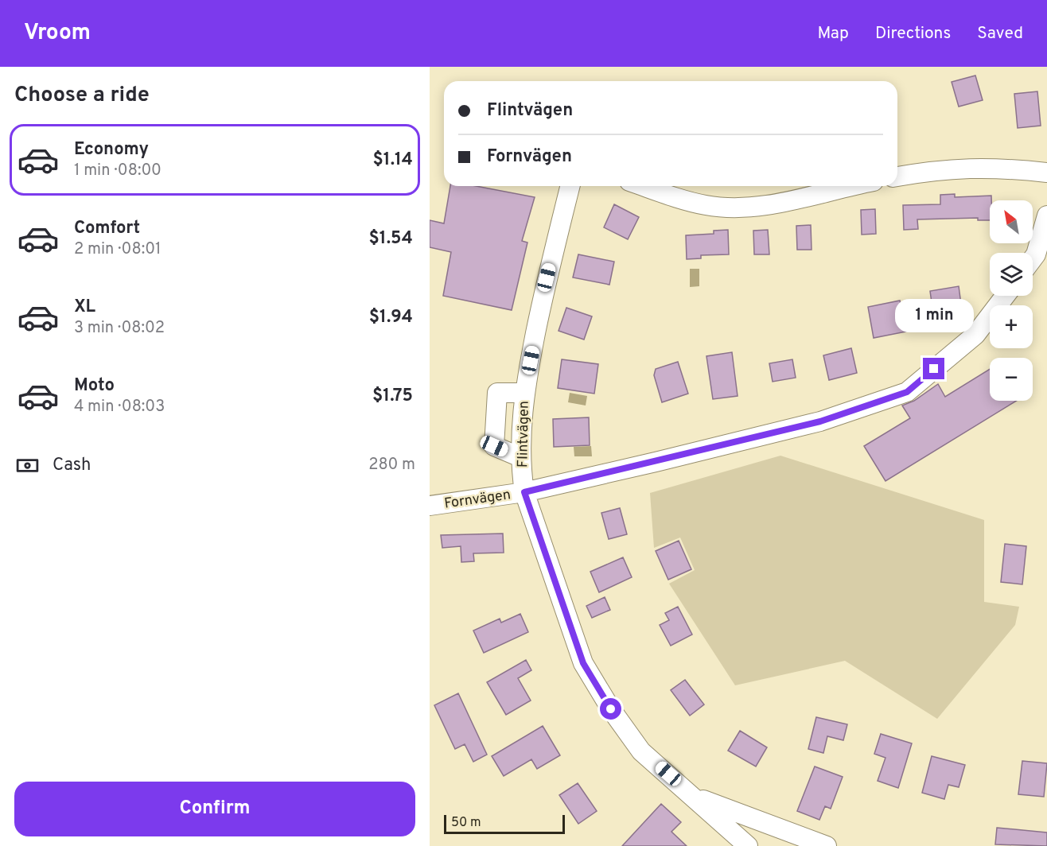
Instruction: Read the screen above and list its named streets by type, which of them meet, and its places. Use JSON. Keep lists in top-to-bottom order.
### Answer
{
  "streets": {
    "street": ["Flintvägen", "Fornvägen"]
  },
  "crossings": [
    ["Flintvägen", "Fornvägen"]
  ],
  "scale_bar": "50 m",
  "north": "top left",
  "page": {
    "header": "Vroom",
    "nav": ["Map", "Directions", "Saved"],
    "heading": "Choose a ride",
    "banner": ["Flintvägen", "Fornvägen"],
    "list": [
      {
        "name": "Economy",
        "note": "1 min · 08:00",
        "value": "$1.14"
      },
      {
        "name": "Comfort",
        "note": "2 min · 08:01",
        "value": "$1.54"
      },
      {
        "name": "XL",
        "note": "3 min · 08:02",
        "value": "$1.94"
      },
      {
        "name": "Moto",
        "note": "4 min · 08:03",
        "value": "$1.75"
      }
    ],
    "map_buttons": ["+", "−"],
    "bubble": "1 min",
    "pay": ["Cash", "280 m"],
    "buttons": "Confirm",
    "scale": "50 m"
  }
}
